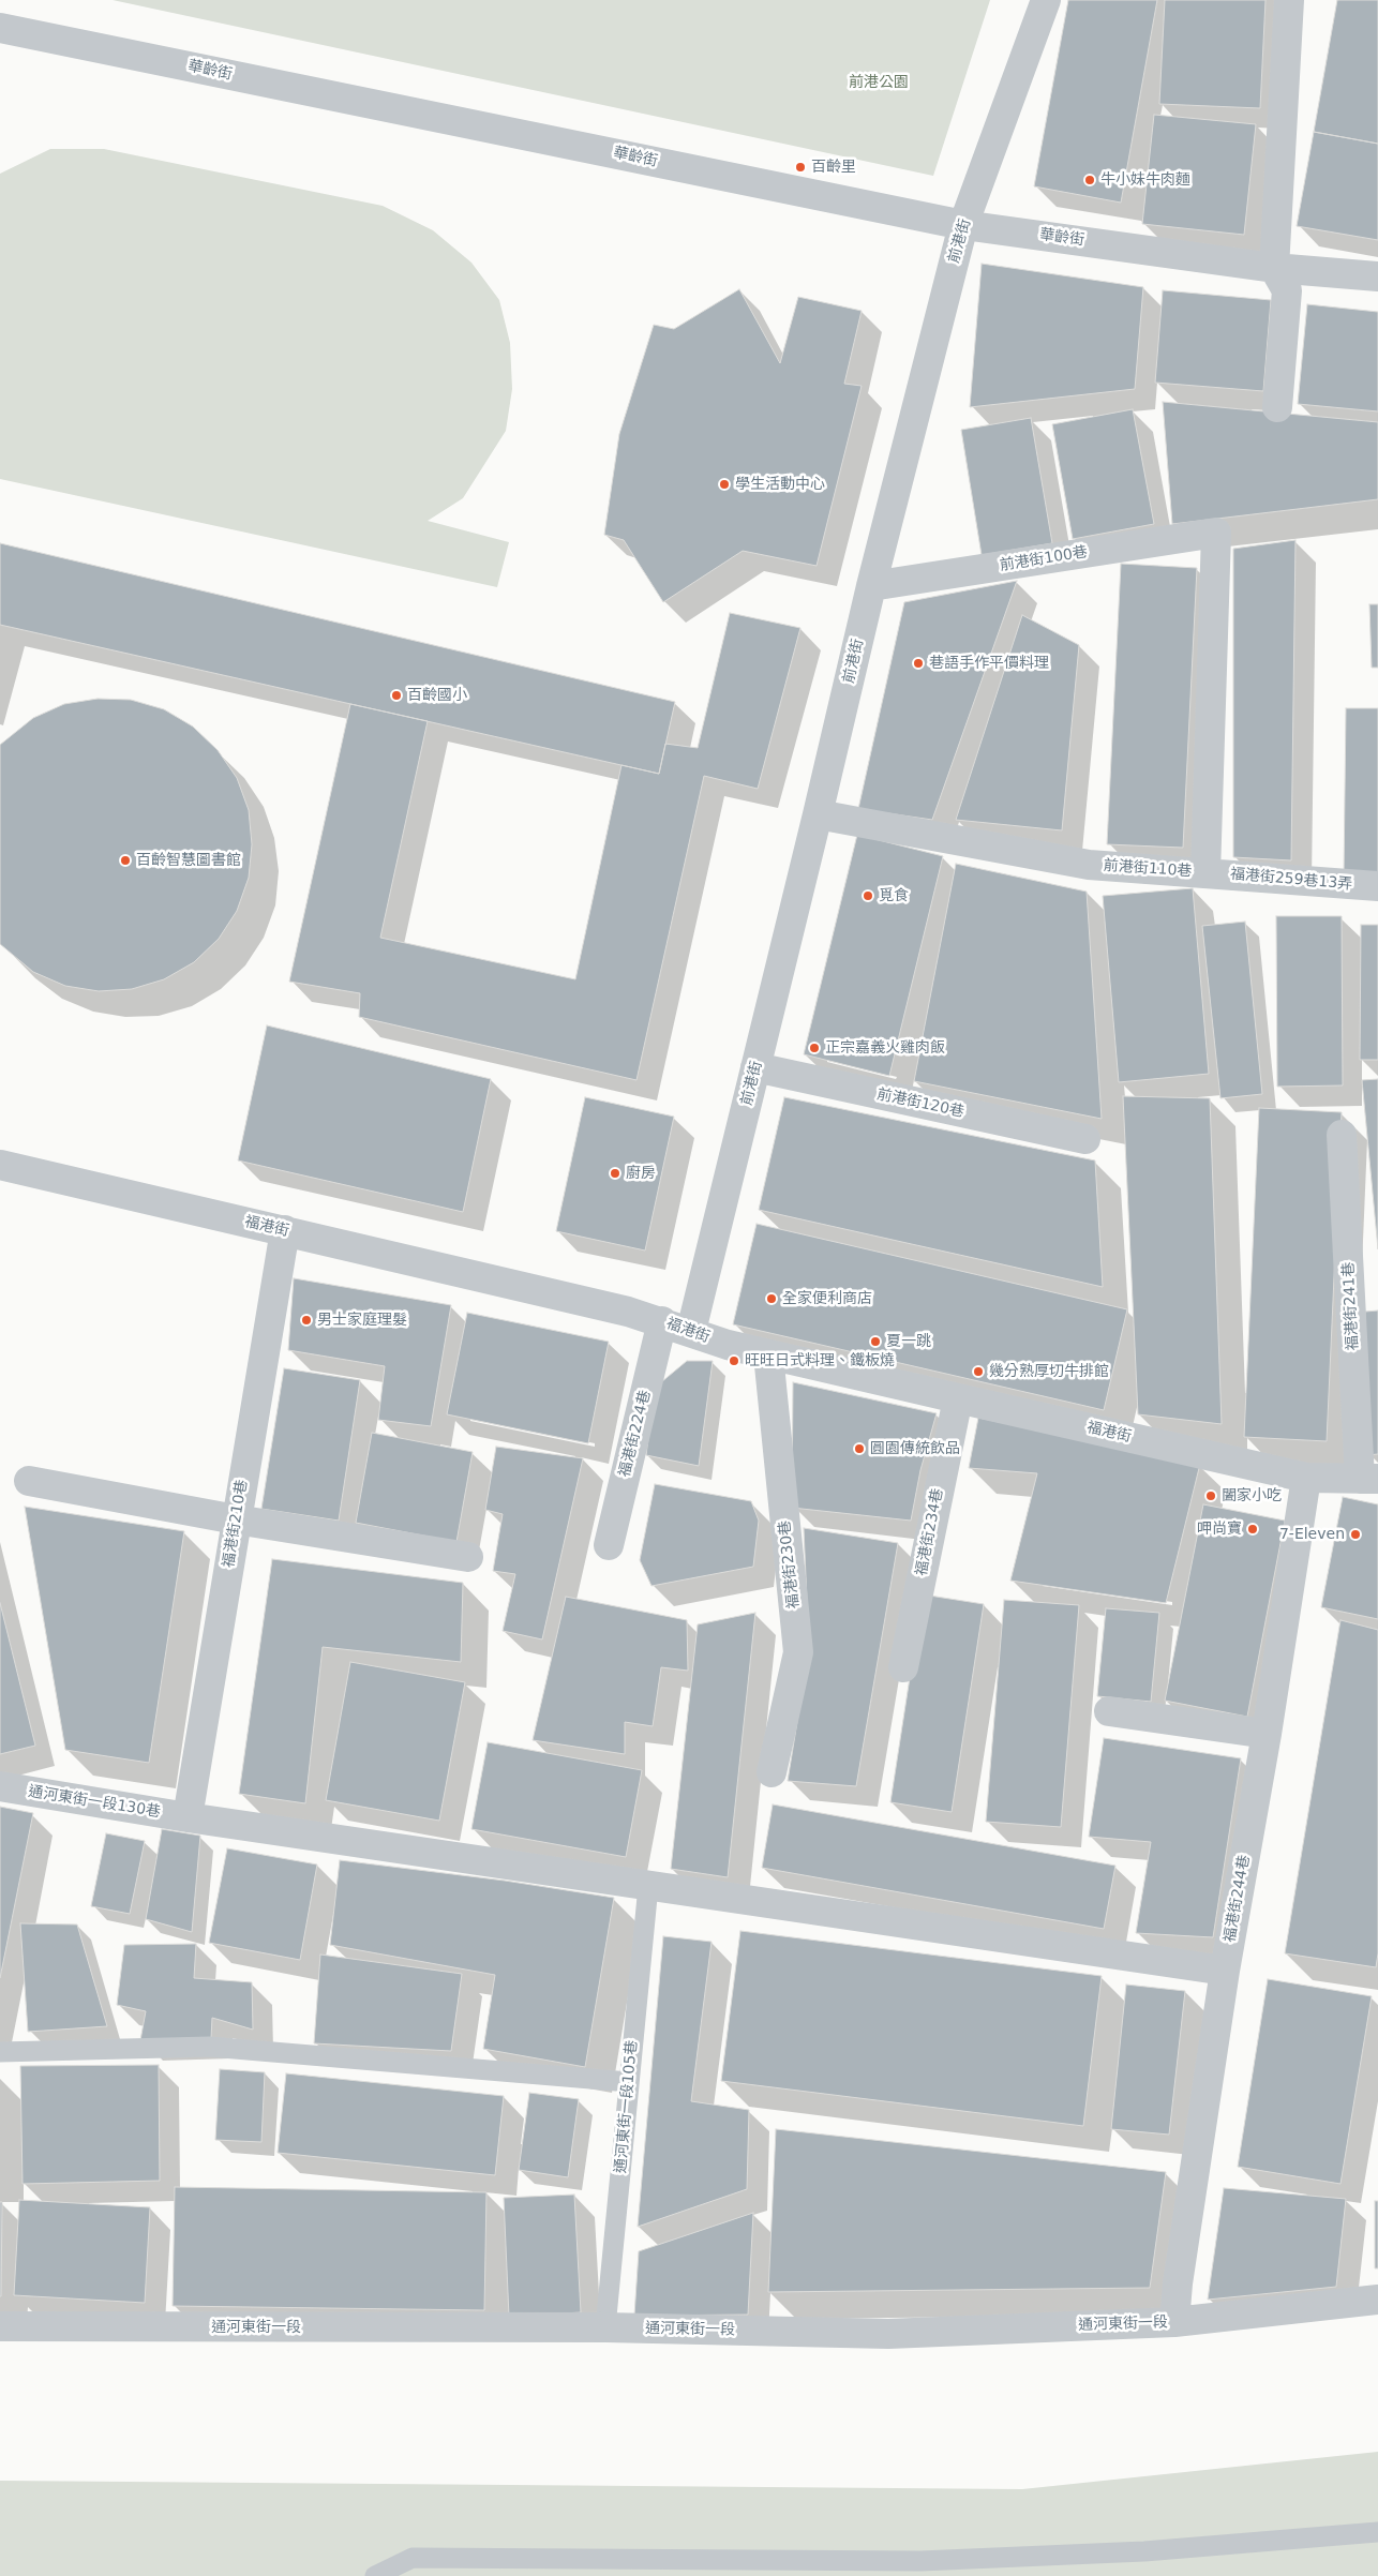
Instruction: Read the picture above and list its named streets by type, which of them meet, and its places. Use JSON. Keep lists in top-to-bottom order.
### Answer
{
  "streets": {
    "street": [
      "華齡街",
      "前港街",
      "前港街100巷",
      "前港街110巷",
      "福港街259巷13弄",
      "前港街120巷",
      "福港街",
      "福港街241巷",
      "福港街224巷",
      "福港街210巷",
      "福港街234巷",
      "福港街230巷",
      "通河東街一段130巷",
      "福港街244巷",
      "通河東街一段"
    ],
    "lane": ["通河東街一段105巷"]
  },
  "crossings": [
    ["華齡街", "前港街"],
    ["前港街", "前港街100巷"],
    ["前港街", "前港街110巷"],
    ["前港街", "前港街120巷"],
    ["前港街", "福港街"],
    ["前港街100巷", "前港街110巷"],
    ["前港街110巷", "福港街259巷13弄"],
    ["福港街", "福港街241巷"],
    ["福港街", "福港街224巷"],
    ["福港街", "福港街210巷"],
    ["福港街", "福港街234巷"],
    ["福港街", "福港街230巷"],
    ["福港街", "福港街244巷"],
    ["福港街210巷", "通河東街一段130巷"],
    ["通河東街一段130巷", "福港街244巷"],
    ["通河東街一段130巷", "通河東街一段105巷"],
    ["福港街244巷", "通河東街一段"],
    ["通河東街一段105巷", "通河東街一段"]
  ],
  "parks": ["前港公園"],
  "places": [
    "百齡里",
    "牛小妹牛肉麵",
    "學生活動中心",
    "巷語手作平價料理",
    "百齡國小",
    "百齡智慧圖書館",
    "覓食",
    "正宗嘉義火雞肉飯",
    "廚房",
    "全家便利商店",
    "男士家庭理髮",
    "夏一跳",
    "旺旺日式料理、鐵板燒",
    "幾分熟厚切牛排館",
    "圓園傳統飲品",
    "闔家小吃",
    "呷尚寶",
    "7-Eleven"
  ]
}
